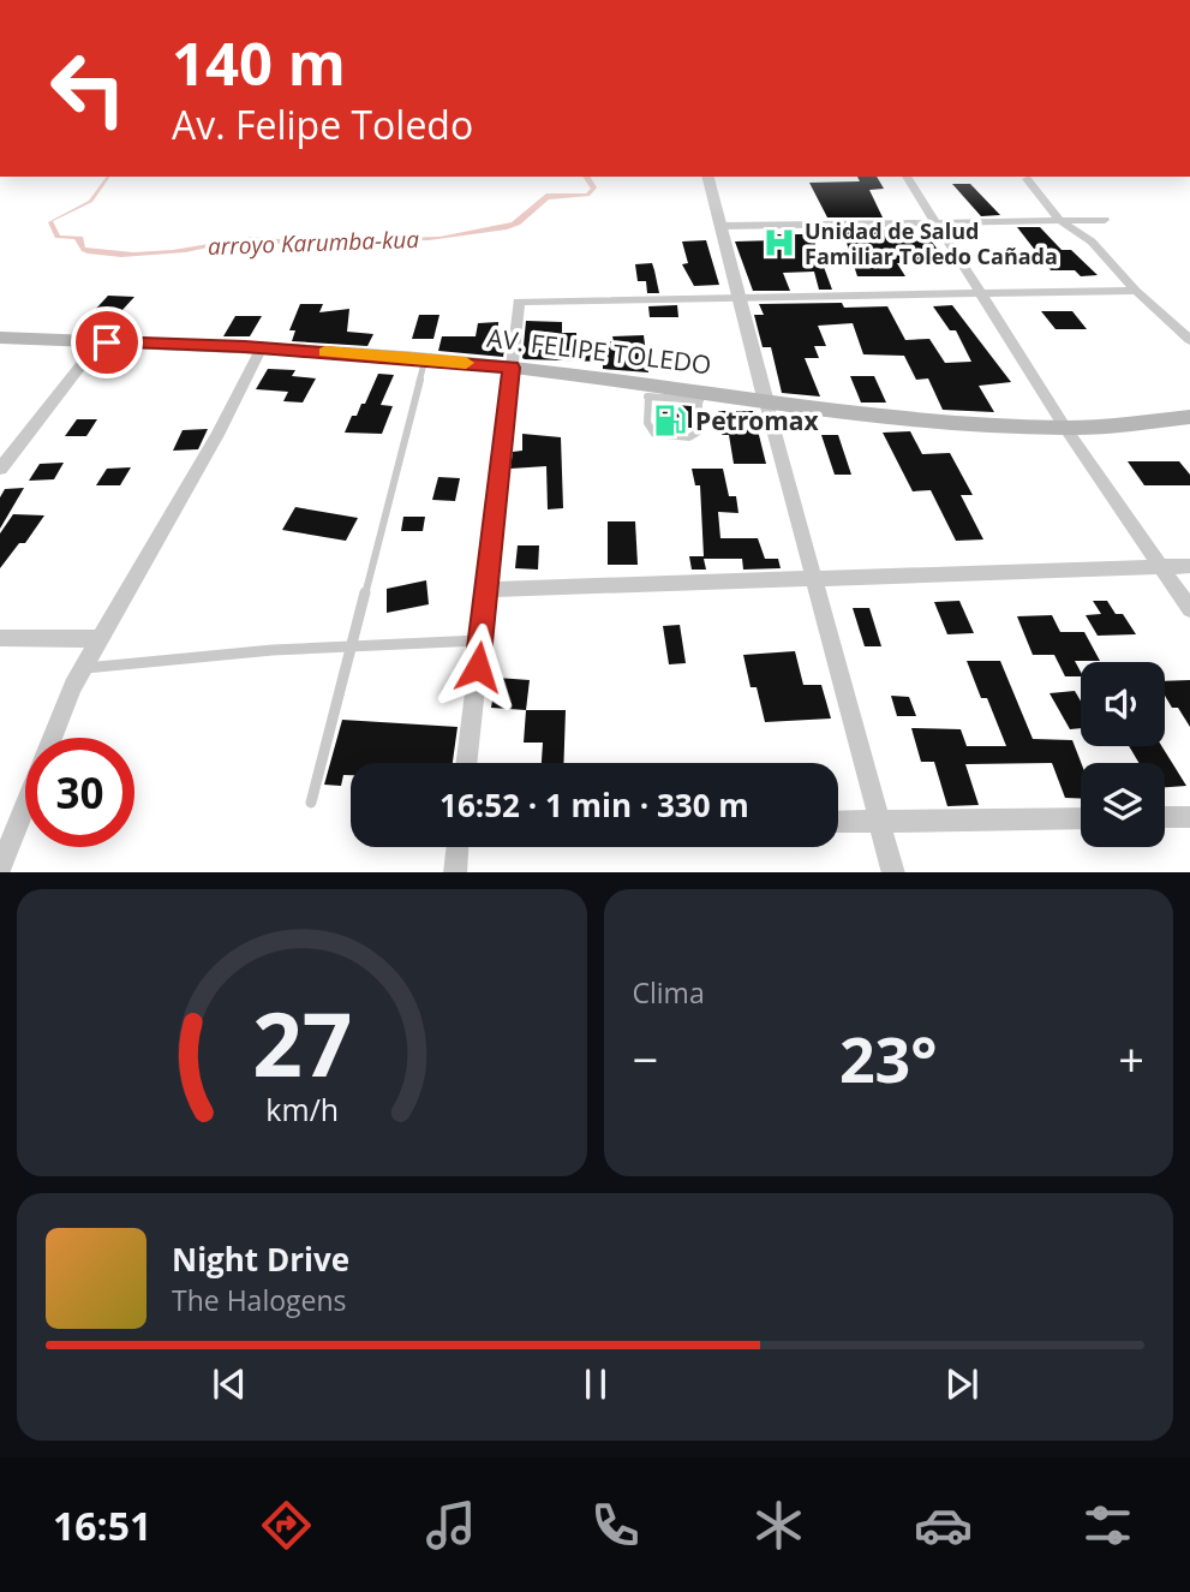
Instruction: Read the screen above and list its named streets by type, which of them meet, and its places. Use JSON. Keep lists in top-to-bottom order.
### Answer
{
  "streets": {
    "main road": ["AV. FELIPE TOLEDO"]
  },
  "water": ["arroyo Karumba-kua"],
  "places": {
    "hospital": ["Unidad de Salud Familiar Toledo Cañada"],
    "fuel station": ["Petromax"]
  },
  "page": {
    "turn": ["140 m", "Av. Felipe Toledo"],
    "limit": "30",
    "trip": "16:52 · 1 min · 330 m",
    "tile": "Clima",
    "heat": ["−", "23°", "+"],
    "song": ["Night Drive", "The Halogens"],
    "tabs": "16:51",
    "gauge": ["27", "km/h"]
  }
}
